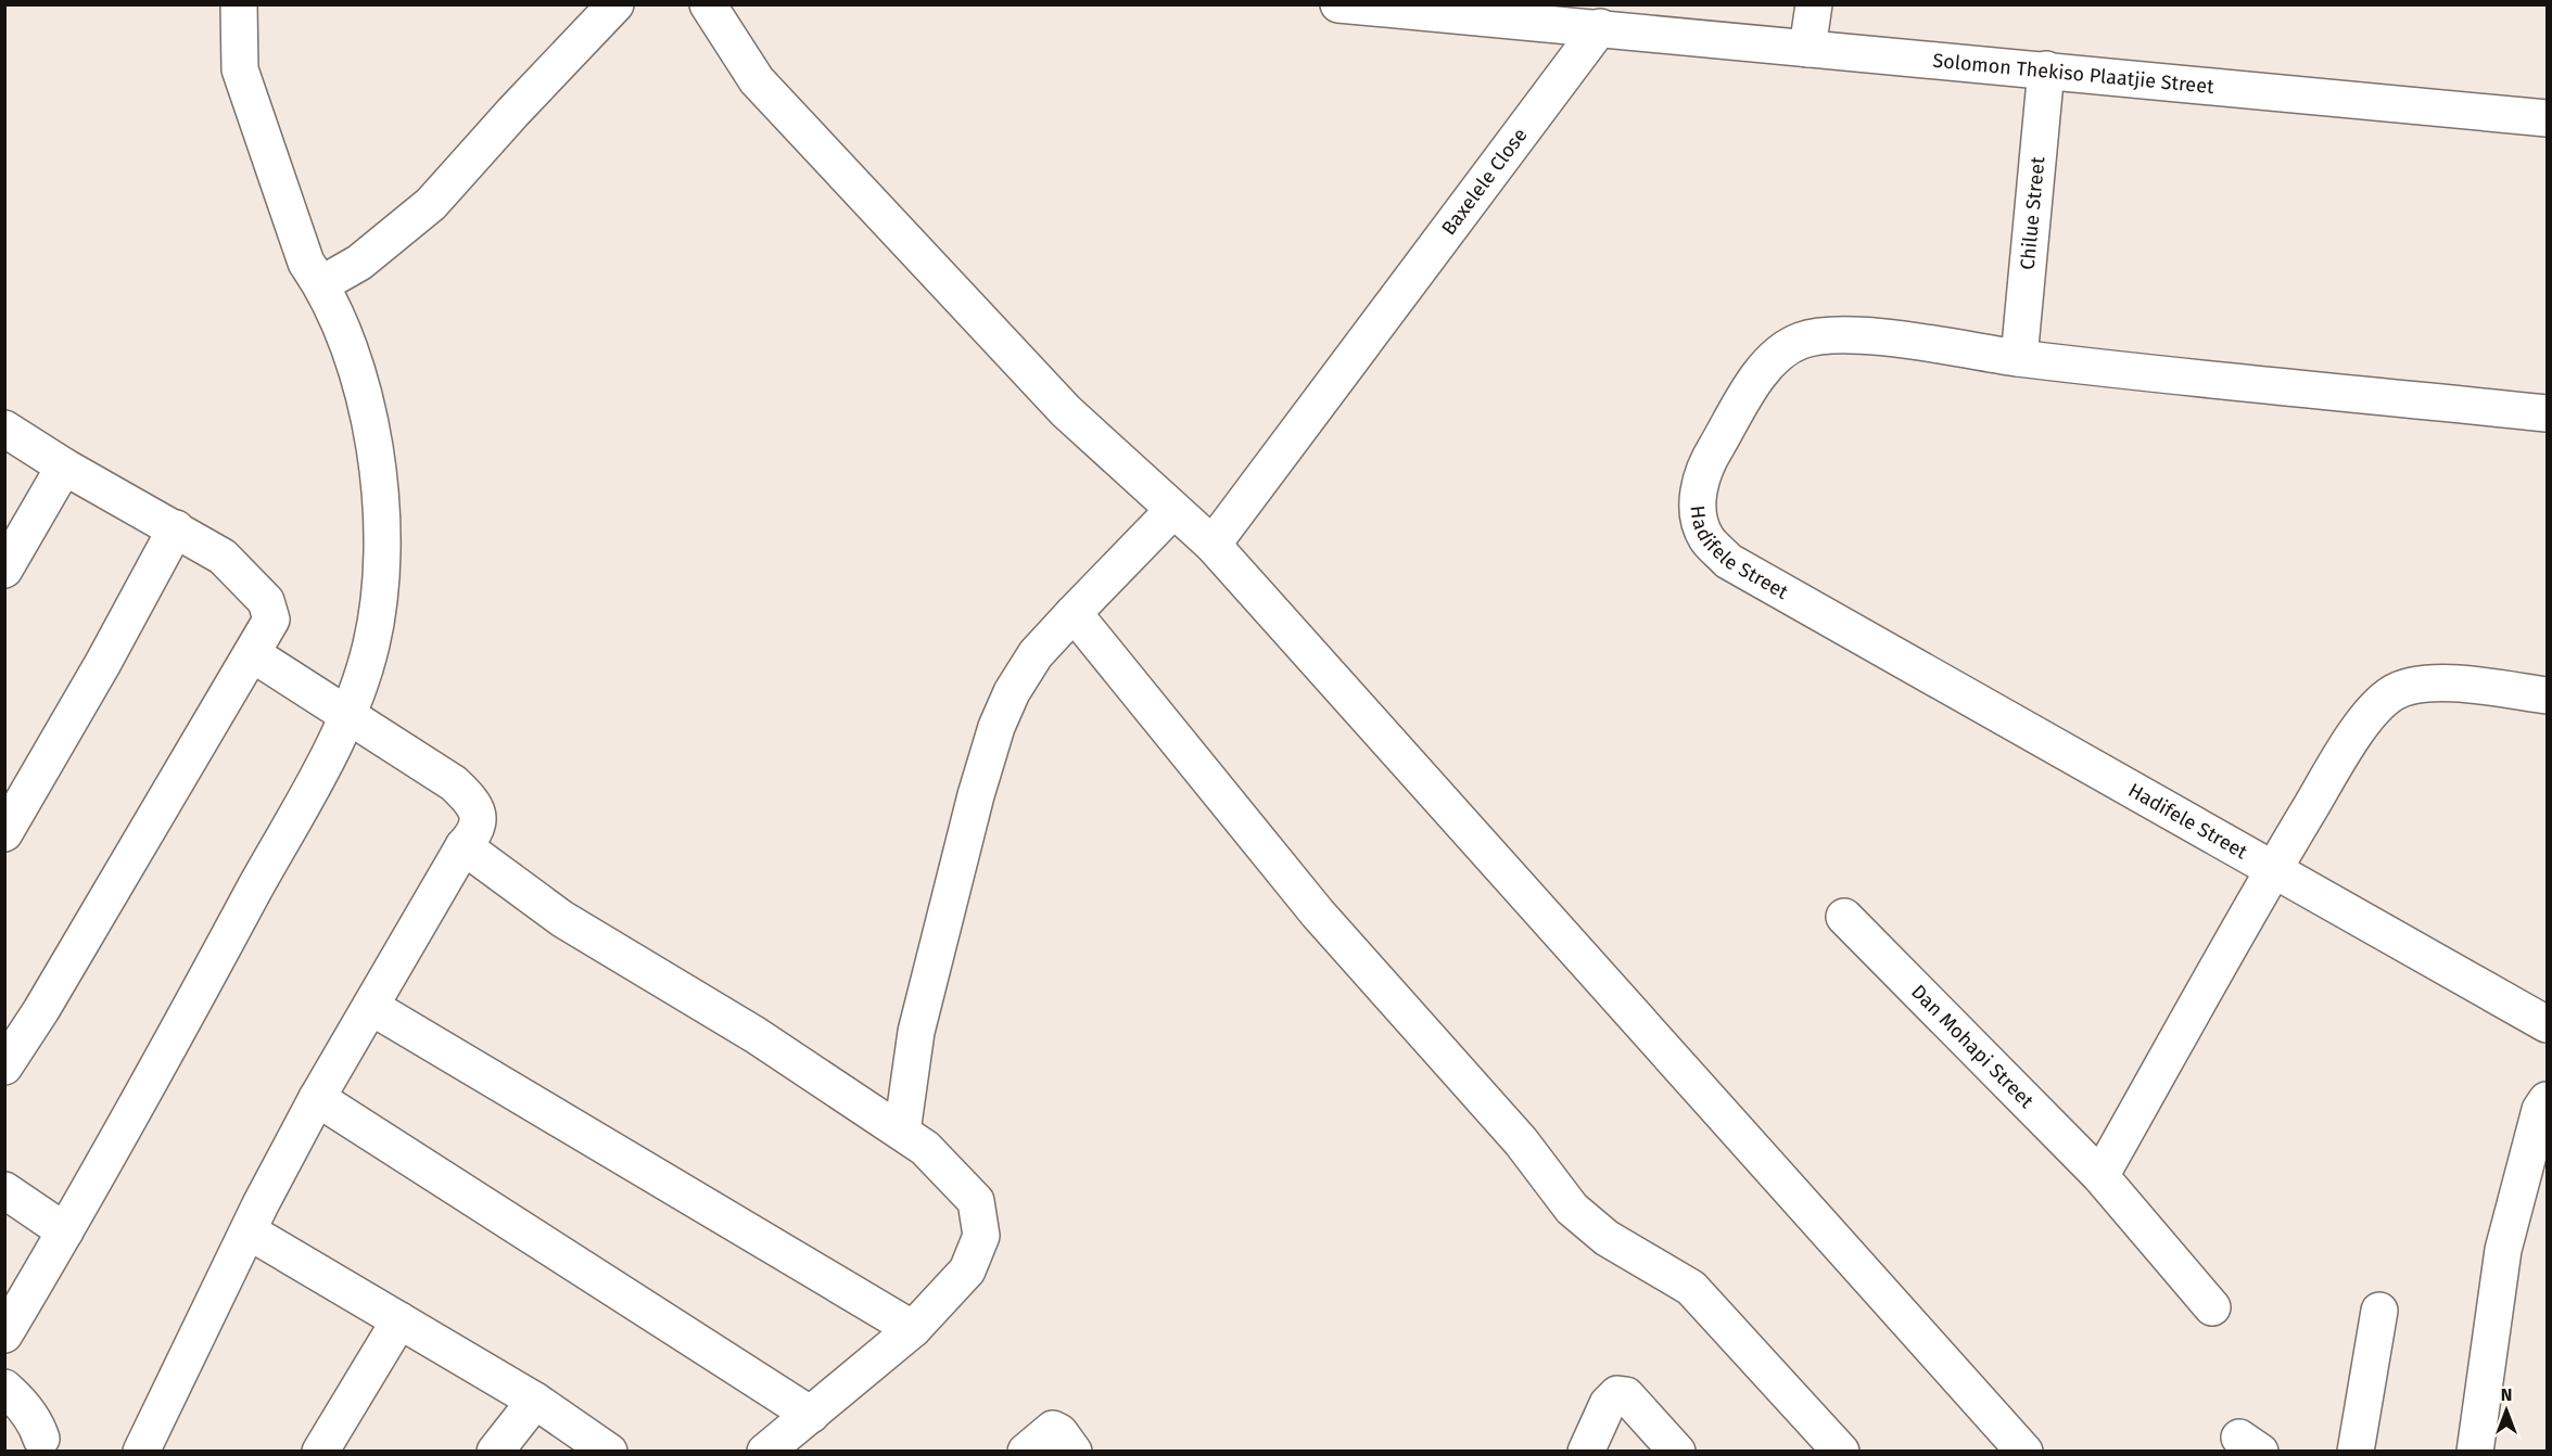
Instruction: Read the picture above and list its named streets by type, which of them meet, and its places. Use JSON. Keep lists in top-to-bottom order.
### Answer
{
  "streets": {
    "street": [
      "Solomon Thekiso Plaatjie Street",
      "Baxelele Close",
      "Chilue Street",
      "Hadifele Street",
      "Dan Mohapi Street"
    ]
  },
  "crossings": [
    ["Solomon Thekiso Plaatjie Street", "Baxelele Close"],
    ["Solomon Thekiso Plaatjie Street", "Chilue Street"],
    ["Chilue Street", "Hadifele Street"]
  ],
  "north": "top"
}
